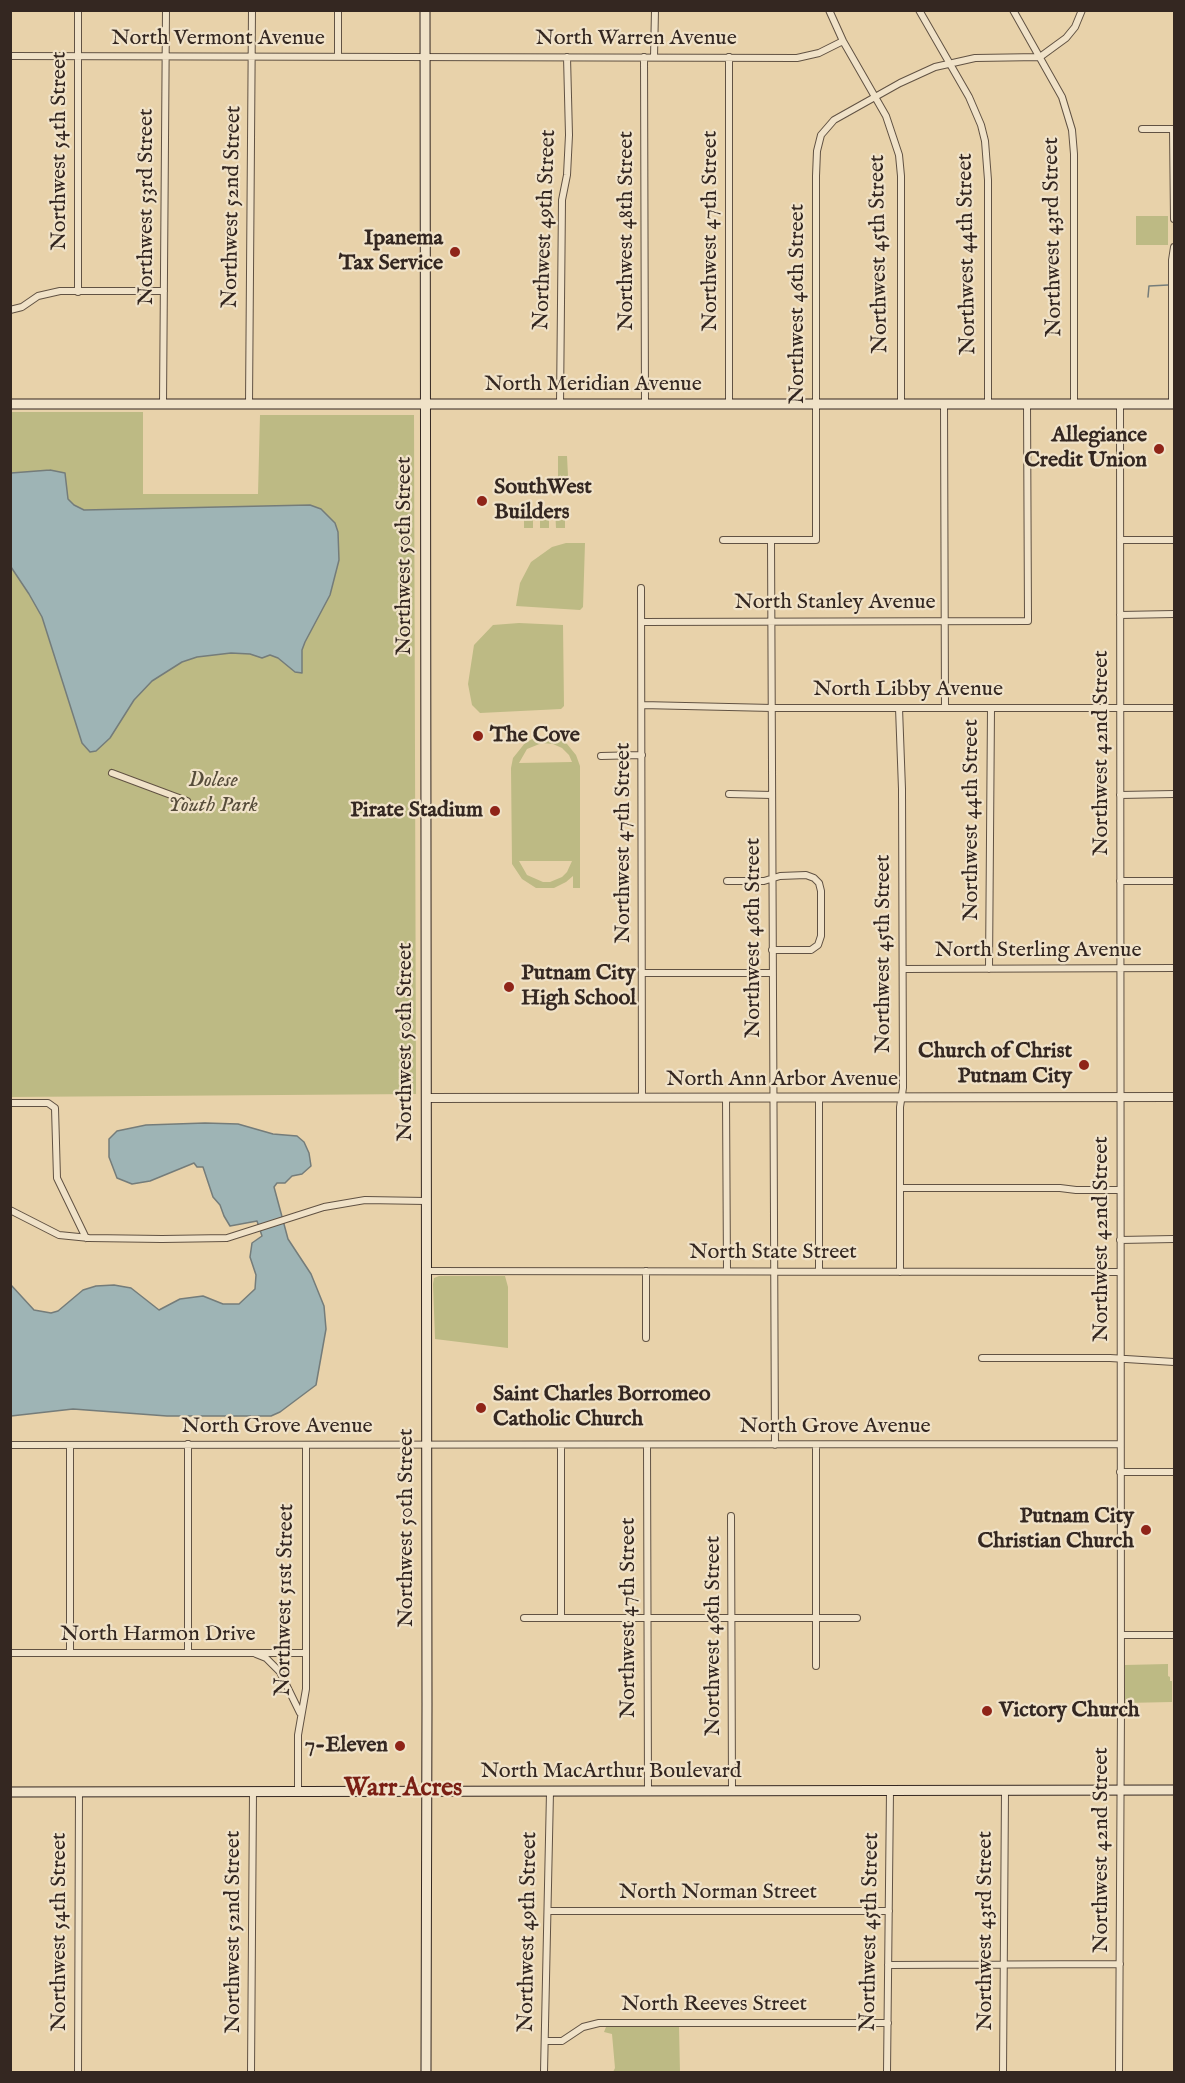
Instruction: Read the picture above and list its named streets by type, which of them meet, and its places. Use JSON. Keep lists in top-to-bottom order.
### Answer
{
  "streets": {
    "main road": ["North Meridian Avenue", "Northwest 50th Street", "North MacArthur Boulevard"],
    "street": [
      "North Vermont Avenue",
      "North Warren Avenue",
      "Northwest 54th Street",
      "Northwest 53rd Street",
      "Northwest 52nd Street",
      "Northwest 49th Street",
      "Northwest 48th Street",
      "Northwest 47th Street",
      "Northwest 43rd Street",
      "Northwest 45th Street",
      "Northwest 44th Street",
      "Northwest 46th Street",
      "North Stanley Avenue",
      "North Libby Avenue",
      "Northwest 42nd Street",
      "North Sterling Avenue",
      "North Ann Arbor Avenue",
      "North State Street",
      "North Grove Avenue",
      "Northwest 51st Street",
      "North Harmon Drive",
      "North Norman Street",
      "North Reeves Street"
    ]
  },
  "crossings": [
    ["North Vermont Avenue", "North Warren Avenue"],
    ["North Vermont Avenue", "Northwest 54th Street"],
    ["North Vermont Avenue", "Northwest 53rd Street"],
    ["North Vermont Avenue", "Northwest 52nd Street"],
    ["North Vermont Avenue", "Northwest 50th Street"],
    ["North Warren Avenue", "Northwest 49th Street"],
    ["North Warren Avenue", "Northwest 48th Street"],
    ["North Warren Avenue", "Northwest 47th Street"],
    ["North Warren Avenue", "Northwest 45th Street"],
    ["North Warren Avenue", "Northwest 50th Street"],
    ["Northwest 54th Street", "North MacArthur Boulevard"],
    ["Northwest 53rd Street", "North Meridian Avenue"],
    ["Northwest 52nd Street", "North Meridian Avenue"],
    ["Northwest 52nd Street", "North MacArthur Boulevard"],
    ["Northwest 49th Street", "North Meridian Avenue"],
    ["Northwest 49th Street", "North MacArthur Boulevard"],
    ["Northwest 49th Street", "North Norman Street"],
    ["Northwest 49th Street", "North Reeves Street"],
    ["Northwest 48th Street", "North Meridian Avenue"],
    ["Northwest 47th Street", "North Meridian Avenue"],
    ["Northwest 47th Street", "North Stanley Avenue"],
    ["Northwest 47th Street", "North Libby Avenue"],
    ["Northwest 47th Street", "North Ann Arbor Avenue"],
    ["Northwest 47th Street", "North Grove Avenue"],
    ["Northwest 47th Street", "North MacArthur Boulevard"],
    ["Northwest 43rd Street", "North Meridian Avenue"],
    ["Northwest 43rd Street", "North MacArthur Boulevard"],
    ["Northwest 45th Street", "Northwest 46th Street"],
    ["Northwest 45th Street", "North Meridian Avenue"],
    ["Northwest 45th Street", "North Libby Avenue"],
    ["Northwest 45th Street", "North Sterling Avenue"],
    ["Northwest 45th Street", "North Ann Arbor Avenue"],
    ["Northwest 45th Street", "North State Street"],
    ["Northwest 45th Street", "North MacArthur Boulevard"],
    ["Northwest 45th Street", "North Norman Street"],
    ["Northwest 45th Street", "North Reeves Street"],
    ["Northwest 44th Street", "North Meridian Avenue"],
    ["Northwest 44th Street", "North Stanley Avenue"],
    ["Northwest 44th Street", "North Libby Avenue"],
    ["Northwest 44th Street", "North Sterling Avenue"],
    ["Northwest 46th Street", "North Meridian Avenue"],
    ["Northwest 46th Street", "North Stanley Avenue"],
    ["Northwest 46th Street", "North Libby Avenue"],
    ["Northwest 46th Street", "North Ann Arbor Avenue"],
    ["Northwest 46th Street", "North State Street"],
    ["Northwest 46th Street", "North Grove Avenue"],
    ["Northwest 46th Street", "North MacArthur Boulevard"],
    ["North Meridian Avenue", "Northwest 50th Street"],
    ["North Meridian Avenue", "North Stanley Avenue"],
    ["North Meridian Avenue", "Northwest 42nd Street"],
    ["Northwest 50th Street", "North Ann Arbor Avenue"],
    ["Northwest 50th Street", "North State Street"],
    ["Northwest 50th Street", "North Grove Avenue"],
    ["Northwest 50th Street", "North MacArthur Boulevard"],
    ["North Libby Avenue", "Northwest 42nd Street"],
    ["Northwest 42nd Street", "North Sterling Avenue"],
    ["Northwest 42nd Street", "North Ann Arbor Avenue"],
    ["Northwest 42nd Street", "North State Street"],
    ["Northwest 42nd Street", "North Grove Avenue"],
    ["Northwest 42nd Street", "North MacArthur Boulevard"],
    ["North Grove Avenue", "Northwest 51st Street"],
    ["Northwest 51st Street", "North Harmon Drive"],
    ["Northwest 51st Street", "North MacArthur Boulevard"]
  ],
  "districts": ["Warr Acres"],
  "parks": ["Dolese Youth Park"],
  "places": [
    "Ipanema Tax Service",
    "Allegiance Credit Union",
    "SouthWest Builders",
    "The Cove",
    "Pirate Stadium",
    "Putnam City High School",
    "Church of Christ Putnam City",
    "Saint Charles Borromeo Catholic Church",
    "Putnam City Christian Church",
    "Victory Church",
    "7-Eleven"
  ]
}
